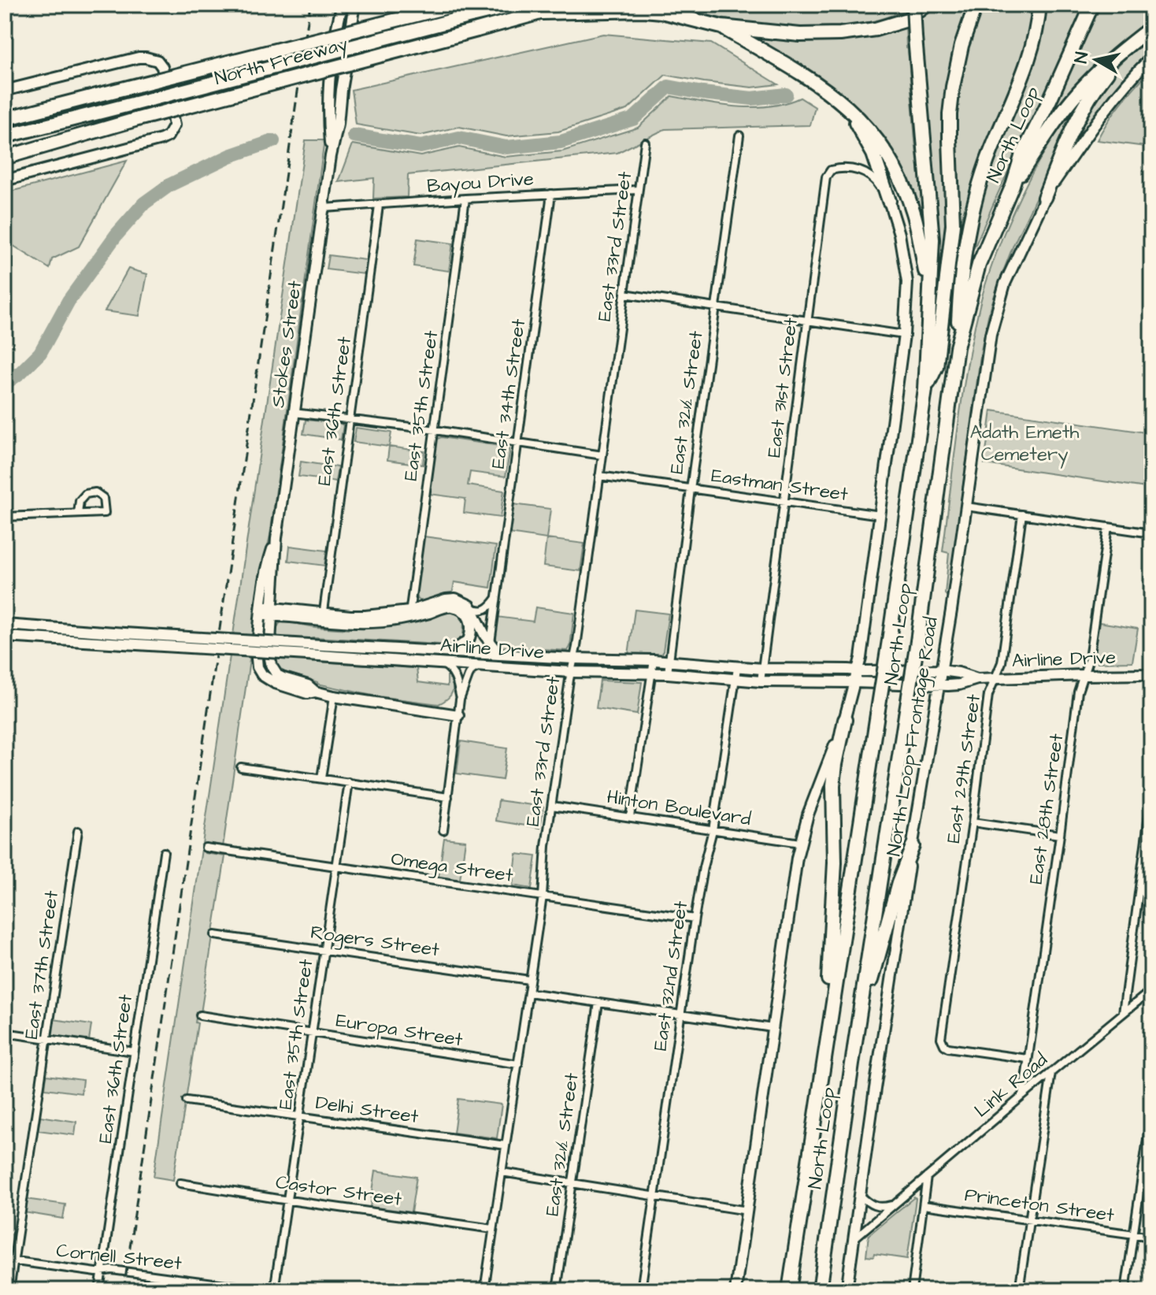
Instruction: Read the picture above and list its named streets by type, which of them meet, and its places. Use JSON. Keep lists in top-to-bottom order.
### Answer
{
  "streets": {
    "highway": ["North Freeway", "North Loop"],
    "main road": ["Stokes Street", "Airline Drive", "North Loop Frontage Road"],
    "street": [
      "Bayou Drive",
      "East 33rd Street",
      "East 31st Street",
      "East 34th Street",
      "East 32½ Street",
      "East 35th Street",
      "East 36th Street",
      "Eastman Street",
      "East 29th Street",
      "Hinton Boulevard",
      "East 28th Street",
      "Omega Street",
      "Rogers Street",
      "East 37th Street",
      "East 32nd Street",
      "Europa Street",
      "Link Road",
      "Delhi Street",
      "Castor Street",
      "Princeton Street",
      "Cornell Street"
    ]
  },
  "crossings": [
    ["Bayou Drive", "East 33rd Street"],
    ["Bayou Drive", "Stokes Street"],
    ["Bayou Drive", "East 34th Street"],
    ["Bayou Drive", "East 35th Street"],
    ["Bayou Drive", "East 36th Street"],
    ["East 33rd Street", "Eastman Street"],
    ["East 33rd Street", "Airline Drive"],
    ["East 33rd Street", "Hinton Boulevard"],
    ["East 33rd Street", "Omega Street"],
    ["East 33rd Street", "Rogers Street"],
    ["East 33rd Street", "Europa Street"],
    ["East 33rd Street", "Delhi Street"],
    ["East 33rd Street", "Castor Street"],
    ["Stokes Street", "Airline Drive"],
    ["East 31st Street", "Eastman Street"],
    ["East 31st Street", "Airline Drive"],
    ["East 34th Street", "Airline Drive"],
    ["East 32½ Street", "Eastman Street"],
    ["East 32½ Street", "Airline Drive"],
    ["East 35th Street", "Airline Drive"],
    ["East 35th Street", "Omega Street"],
    ["East 35th Street", "Rogers Street"],
    ["East 35th Street", "Europa Street"],
    ["East 35th Street", "Delhi Street"],
    ["East 35th Street", "Castor Street"],
    ["East 36th Street", "Airline Drive"],
    ["East 36th Street", "Cornell Street"],
    ["Airline Drive", "North Loop Frontage Road"],
    ["Airline Drive", "East 29th Street"],
    ["Airline Drive", "East 28th Street"],
    ["Airline Drive", "East 32nd Street"],
    ["North Loop Frontage Road", "Link Road"],
    ["East 29th Street", "East 28th Street"],
    ["Hinton Boulevard", "East 32nd Street"],
    ["East 28th Street", "Link Road"],
    ["Omega Street", "East 32nd Street"],
    ["East 37th Street", "Cornell Street"]
  ],
  "parks": ["Adath Emeth Cemetery"],
  "north": "left"
}
